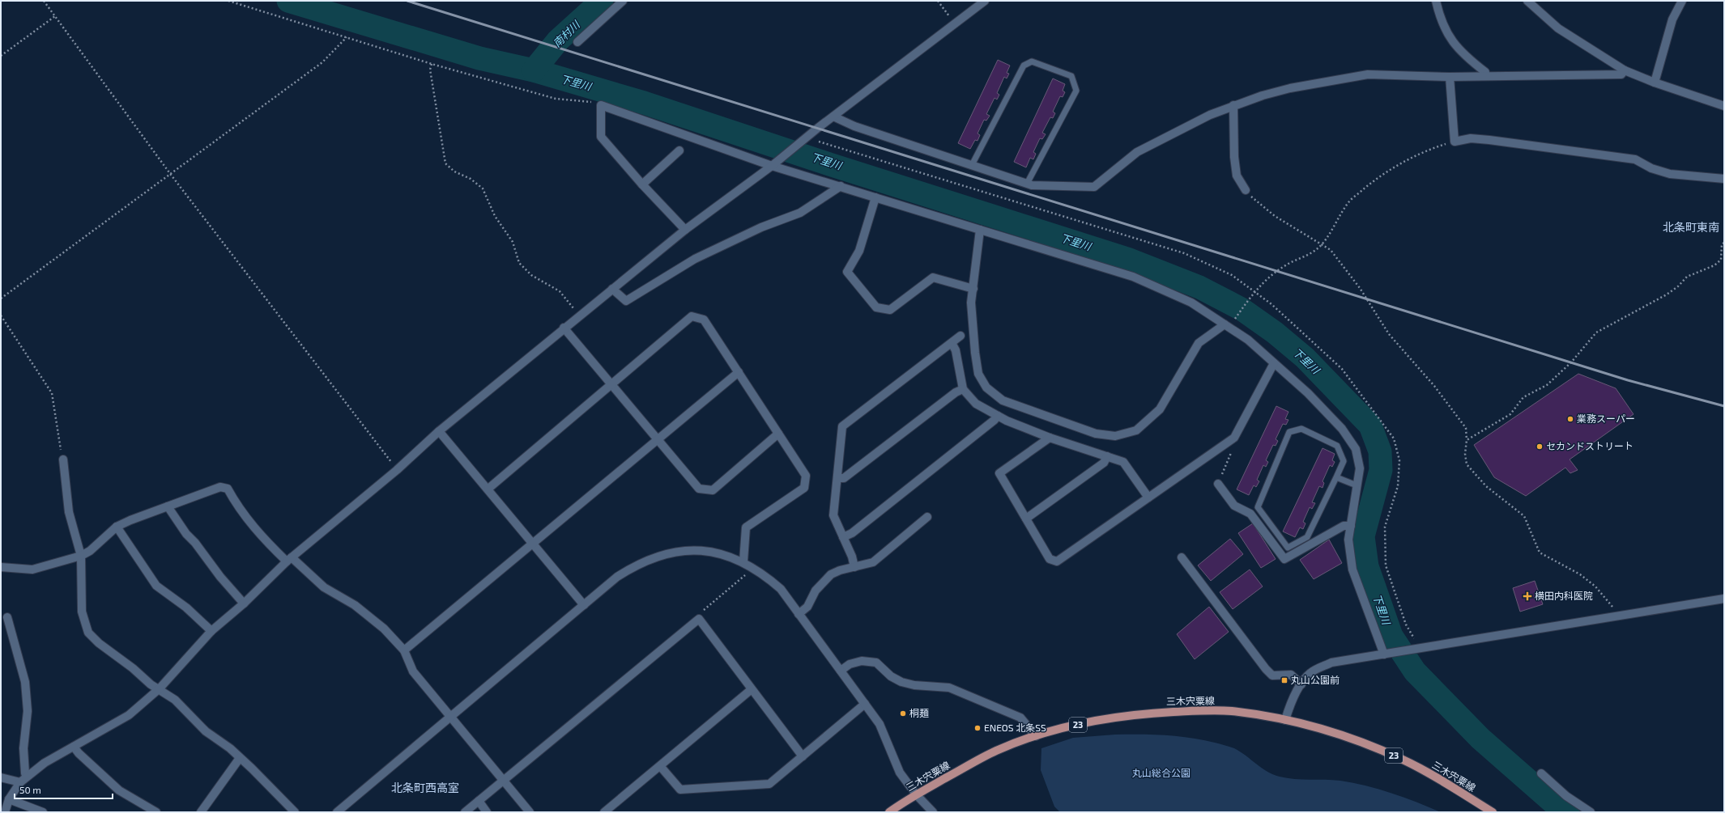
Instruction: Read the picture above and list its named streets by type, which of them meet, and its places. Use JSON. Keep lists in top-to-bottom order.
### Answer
{
  "streets": {
    "main road": ["三木宍粟線", "23"]
  },
  "districts": ["北条町東南", "北条町西高室"],
  "water": ["南村川", "下里川"],
  "parks": ["丸山総合公園"],
  "places": {
    "other": [
      "業務スーパー",
      "セカンドストリート",
      "桐麺",
      "ENEOS 北条SS"
    ],
    "health": ["横田内科医院"],
    "transit": ["丸山公園前"]
  },
  "scale_bar": "50 m"
}
